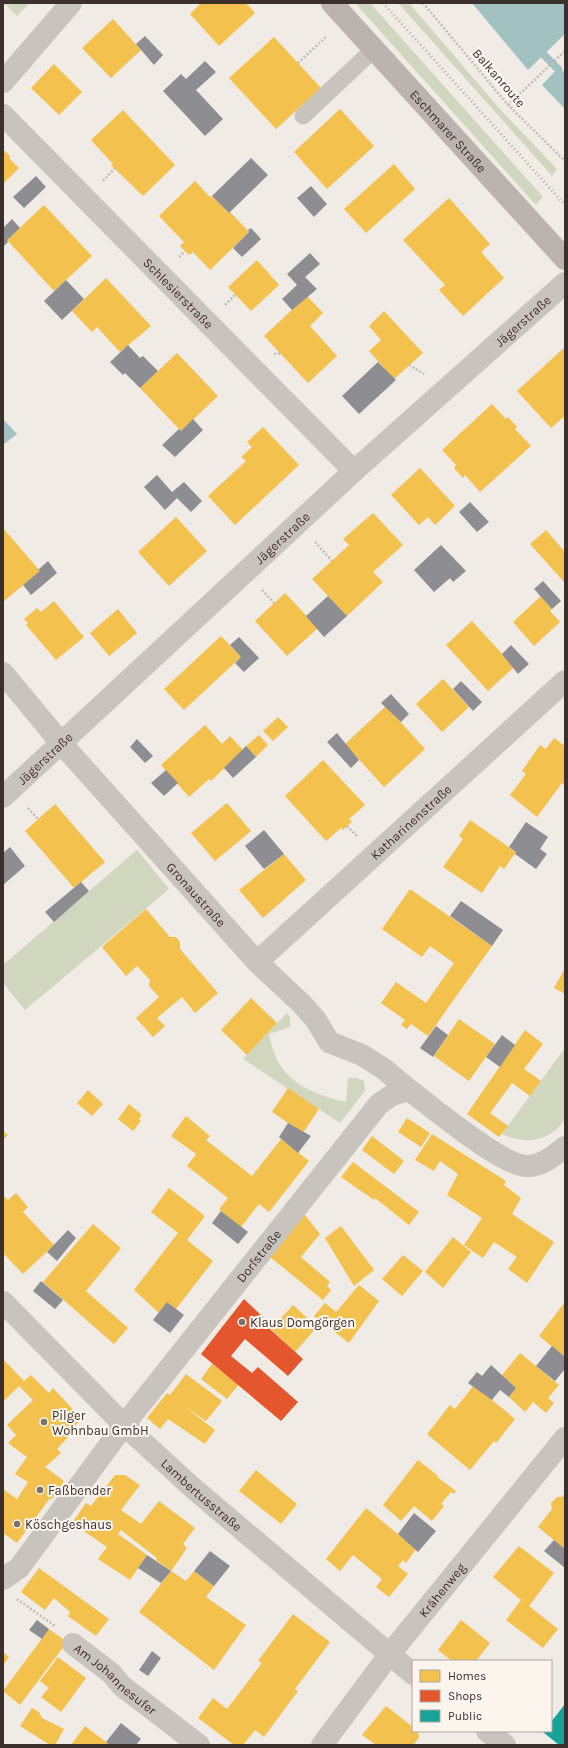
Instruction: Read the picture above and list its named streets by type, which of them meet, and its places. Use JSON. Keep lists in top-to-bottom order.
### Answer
{
  "streets": {
    "street": [
      "Eschmarer Straße",
      "Schlesierstraße",
      "Jägerstraße",
      "Katharinenstraße",
      "Gronaustraße",
      "Dorfstraße",
      "Lambertusstraße",
      "Krähenweg",
      "Am Johannesufer"
    ],
    "path": ["Balkanroute"]
  },
  "crossings": [
    ["Schlesierstraße", "Jägerstraße"],
    ["Jägerstraße", "Gronaustraße"],
    ["Katharinenstraße", "Gronaustraße"],
    ["Gronaustraße", "Dorfstraße"],
    ["Dorfstraße", "Lambertusstraße"],
    ["Lambertusstraße", "Krähenweg"]
  ],
  "places": [
    "Klaus Domgörgen",
    "Pilger Wohnbau GmbH",
    "Faßbender",
    "Köschgeshaus"
  ],
  "legend": ["Homes", "Shops", "Public"]
}
